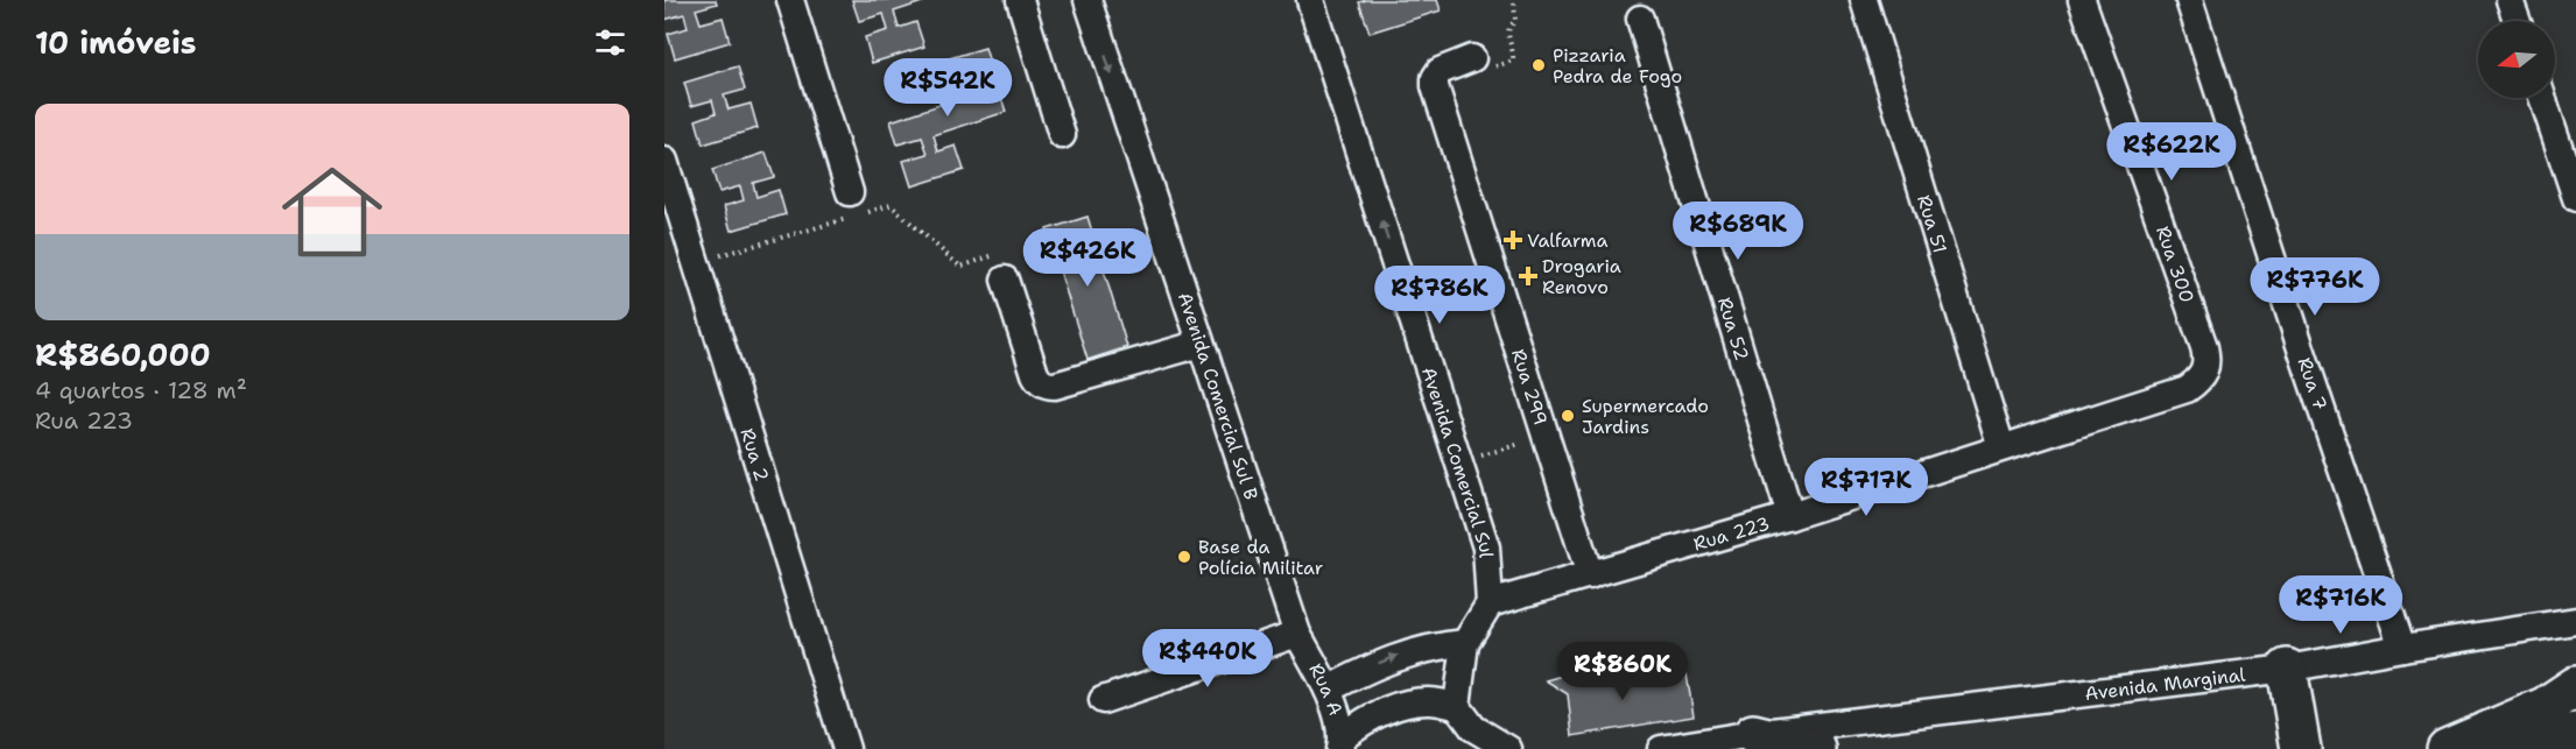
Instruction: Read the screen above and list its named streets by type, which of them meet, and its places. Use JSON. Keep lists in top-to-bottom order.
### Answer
{
  "streets": {
    "street": [
      "Rua 51",
      "Rua 300",
      "Rua 52",
      "Rua 7",
      "Rua 299",
      "Avenida Comercial Sul B",
      "Rua 2",
      "Avenida Comercial Sul",
      "Rua 223",
      "Avenida Marginal",
      "Rua A"
    ]
  },
  "crossings": [
    ["Rua 51", "Rua 223"],
    ["Rua 300", "Rua 223"],
    ["Rua 52", "Rua 223"],
    ["Rua 7", "Avenida Marginal"],
    ["Rua 299", "Rua 223"],
    ["Avenida Comercial Sul B", "Rua A"],
    ["Avenida Comercial Sul", "Rua 223"]
  ],
  "one_way": ["Avenida Comercial Sul"],
  "places": {
    "other": ["Pizzaria Pedra de Fogo", "Supermercado Jardins", "Base da Polícia Militar"],
    "health": ["Valfarma", "Drogaria Renovo"]
  },
  "north": "left",
  "page": {
    "heading": "10 imóveis",
    "price": [
      "R$542K",
      "R$622K",
      "R$689K",
      "R$426K",
      "R$776K",
      "R$786K",
      "R$717K",
      "R$716K",
      "R$440K",
      "R$860K"
    ],
    "list": [
      {
        "name": "R$860,000",
        "note": "4 quartos · 128 m² · Rua 223"
      }
    ]
  }
}
